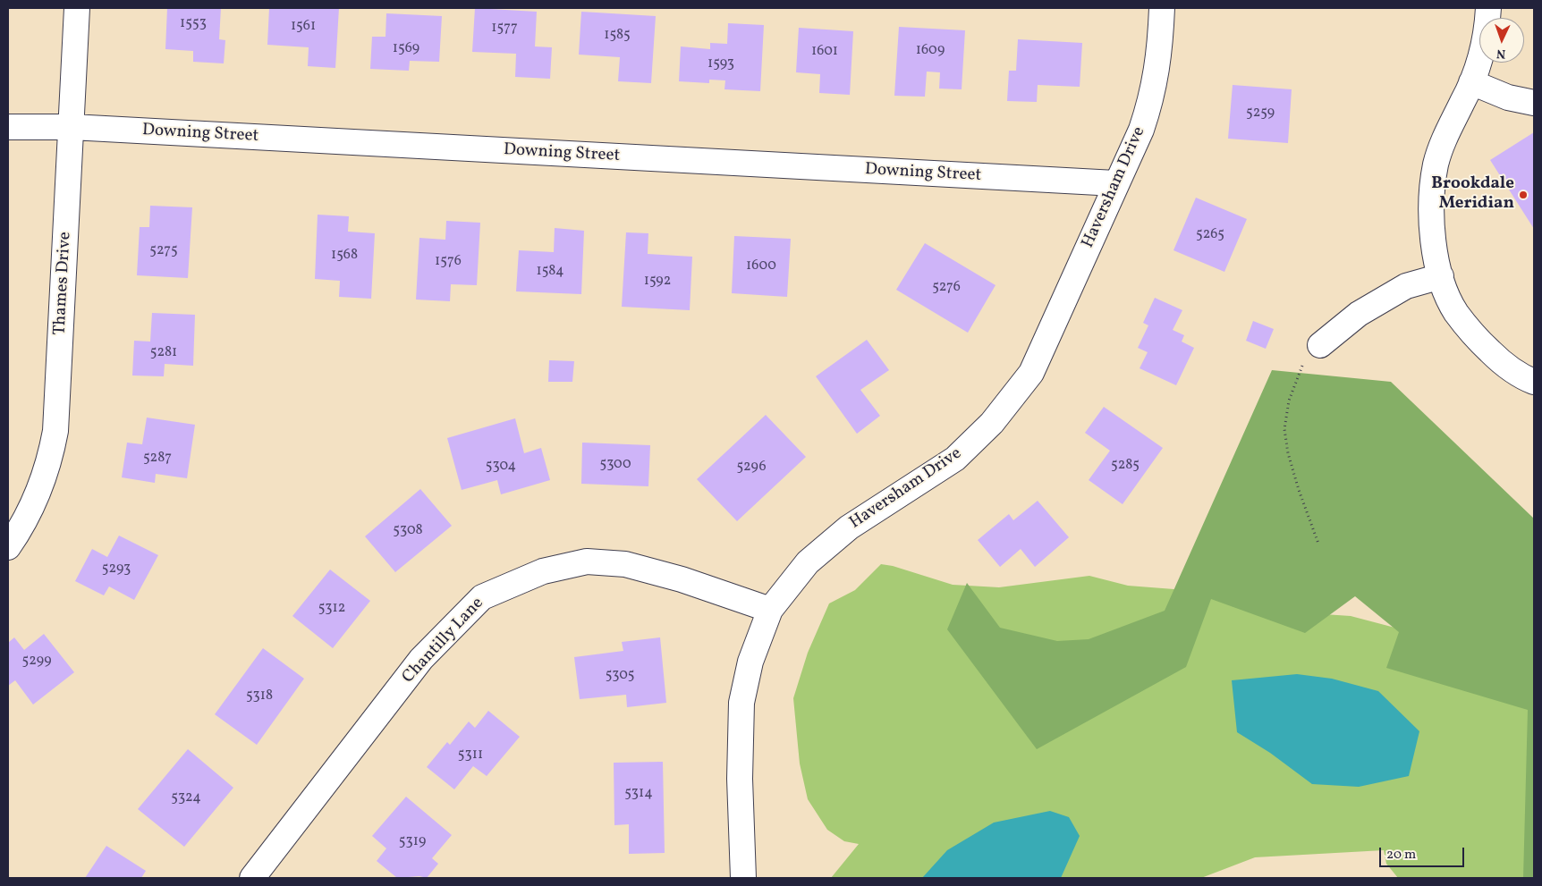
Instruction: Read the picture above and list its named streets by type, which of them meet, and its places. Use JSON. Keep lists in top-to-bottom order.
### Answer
{
  "streets": {
    "street": [
      "Downing Street",
      "Haversham Drive",
      "Thames Drive",
      "Chantilly Lane"
    ]
  },
  "crossings": [
    ["Downing Street", "Haversham Drive"],
    ["Downing Street", "Thames Drive"],
    ["Haversham Drive", "Chantilly Lane"]
  ],
  "places": ["Brookdale Meridian"],
  "house_numbers": [
    "1553",
    "1561",
    "1577",
    "1585",
    "1569",
    "1609",
    "1601",
    "1593",
    "5259",
    "5265",
    "5275",
    "1568",
    "1576",
    "1600",
    "1584",
    "1592",
    "5276",
    "5281",
    "5287",
    "5300",
    "5285",
    "5304",
    "5296",
    "5308",
    "5293",
    "5312",
    "5299",
    "5305",
    "5318",
    "5311",
    "5314",
    "5324",
    "5319"
  ],
  "scale_bar": "20 m",
  "north": "bottom"
}
